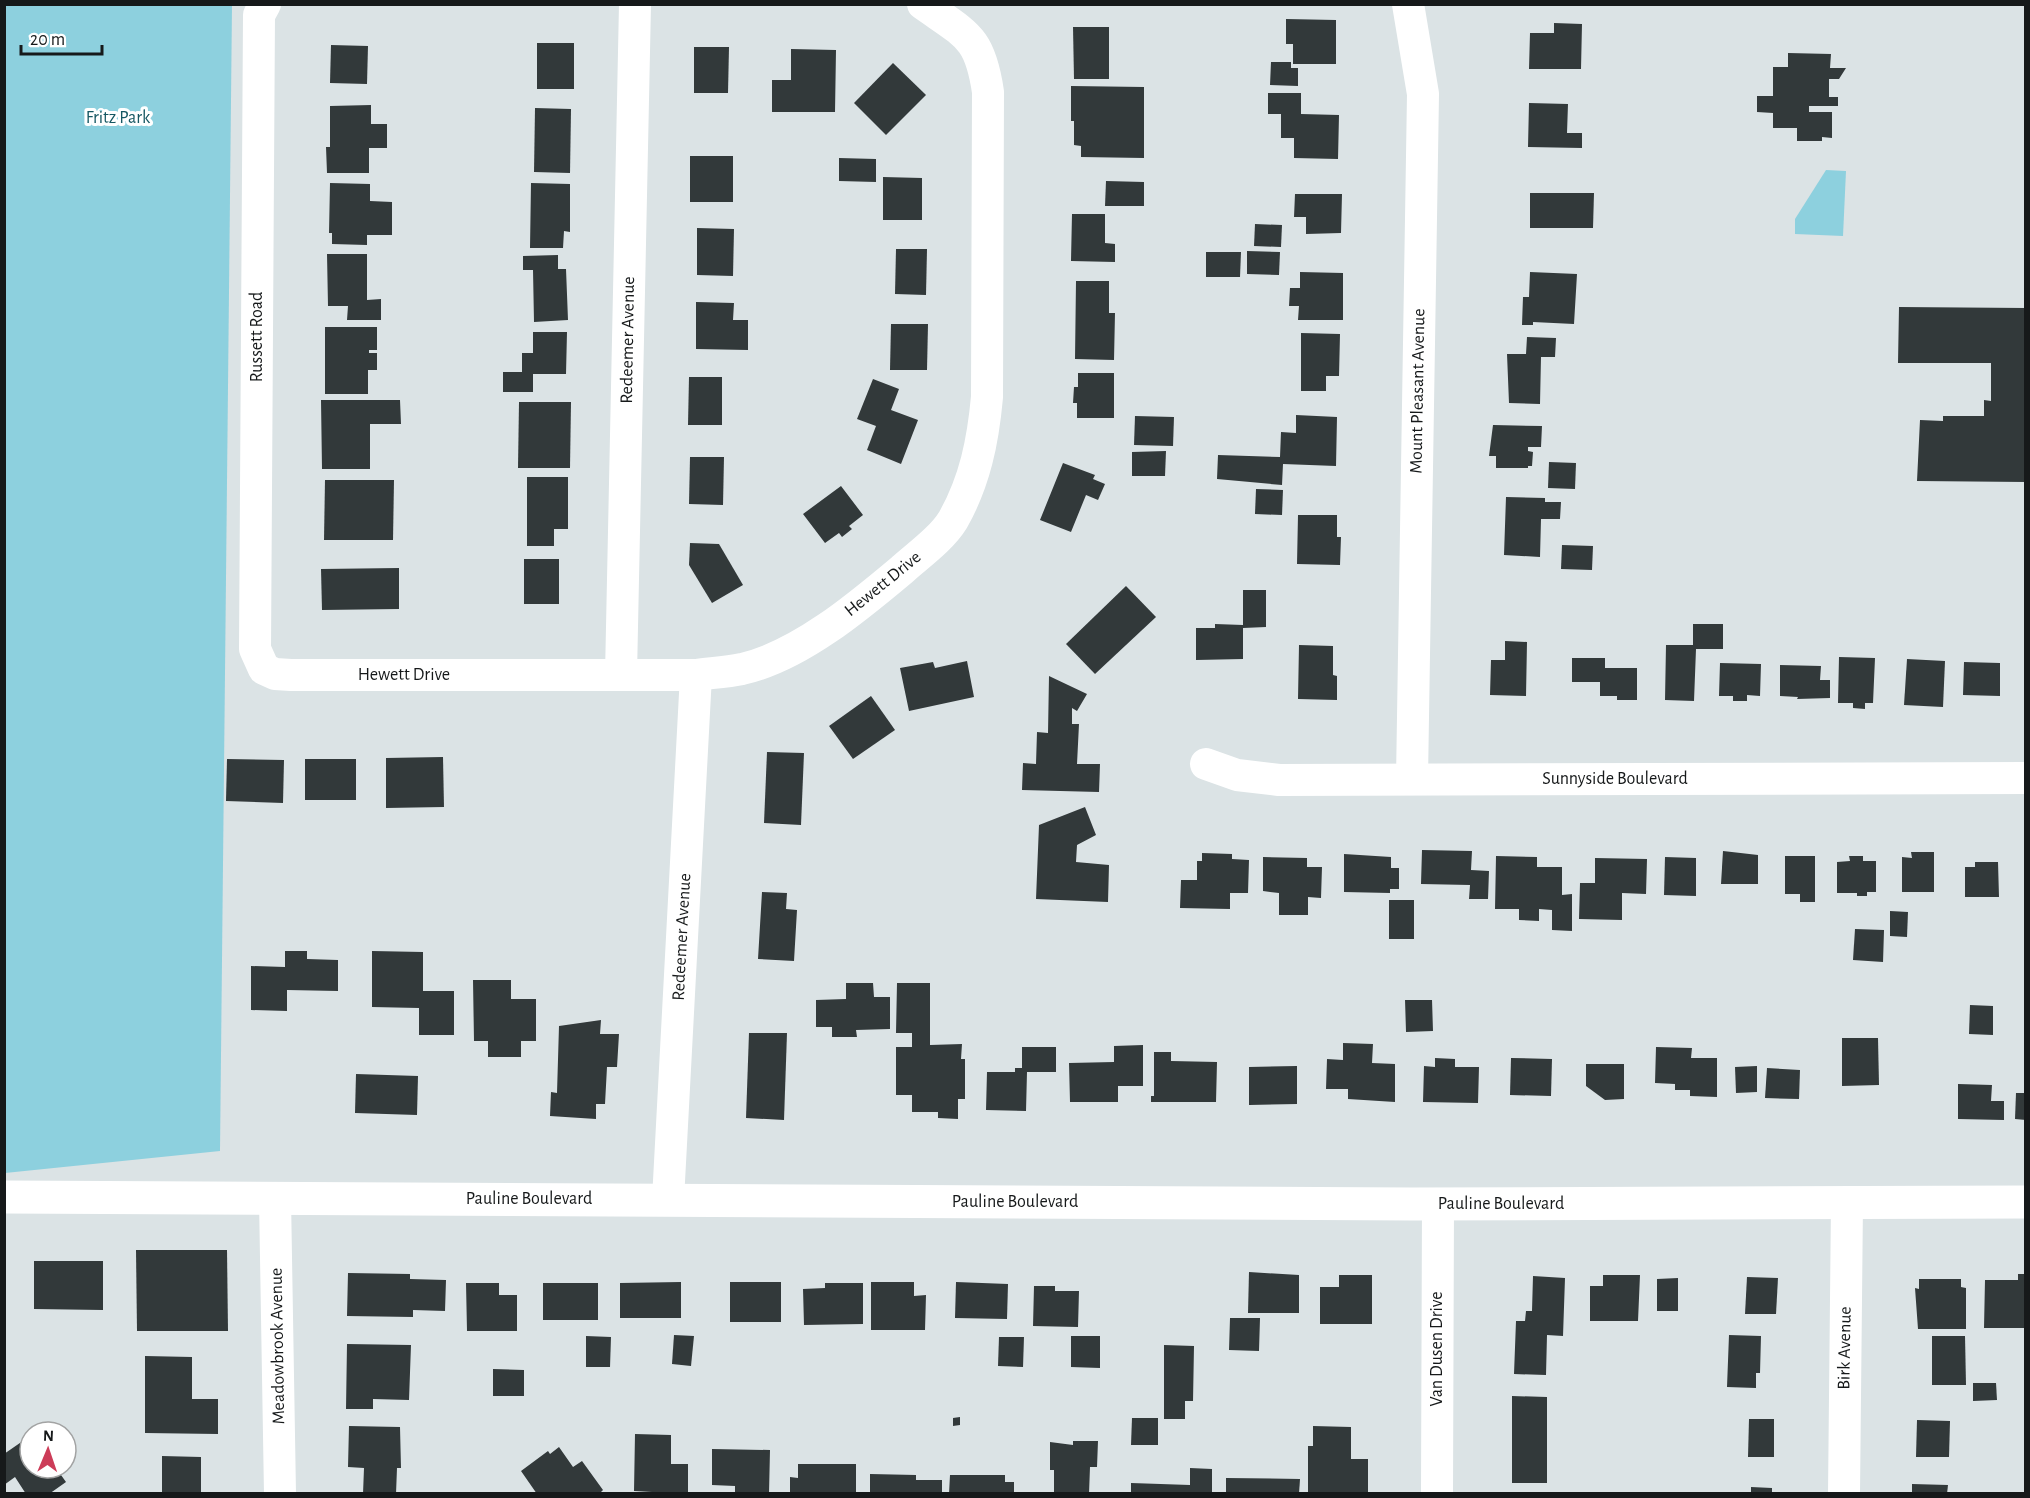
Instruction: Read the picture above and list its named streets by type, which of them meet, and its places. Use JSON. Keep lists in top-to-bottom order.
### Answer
{
  "streets": {
    "street": [
      "Russett Road",
      "Redeemer Avenue",
      "Mount Pleasant Avenue",
      "Hewett Drive",
      "Sunnyside Boulevard",
      "Pauline Boulevard",
      "Meadowbrook Avenue",
      "Birk Avenue",
      "Van Dusen Drive"
    ]
  },
  "crossings": [
    ["Russett Road", "Hewett Drive"],
    ["Redeemer Avenue", "Hewett Drive"],
    ["Redeemer Avenue", "Pauline Boulevard"],
    ["Mount Pleasant Avenue", "Sunnyside Boulevard"],
    ["Pauline Boulevard", "Meadowbrook Avenue"],
    ["Pauline Boulevard", "Birk Avenue"],
    ["Pauline Boulevard", "Van Dusen Drive"]
  ],
  "parks": ["Fritz Park"],
  "scale_bar": "20 m",
  "north": "top"
}
